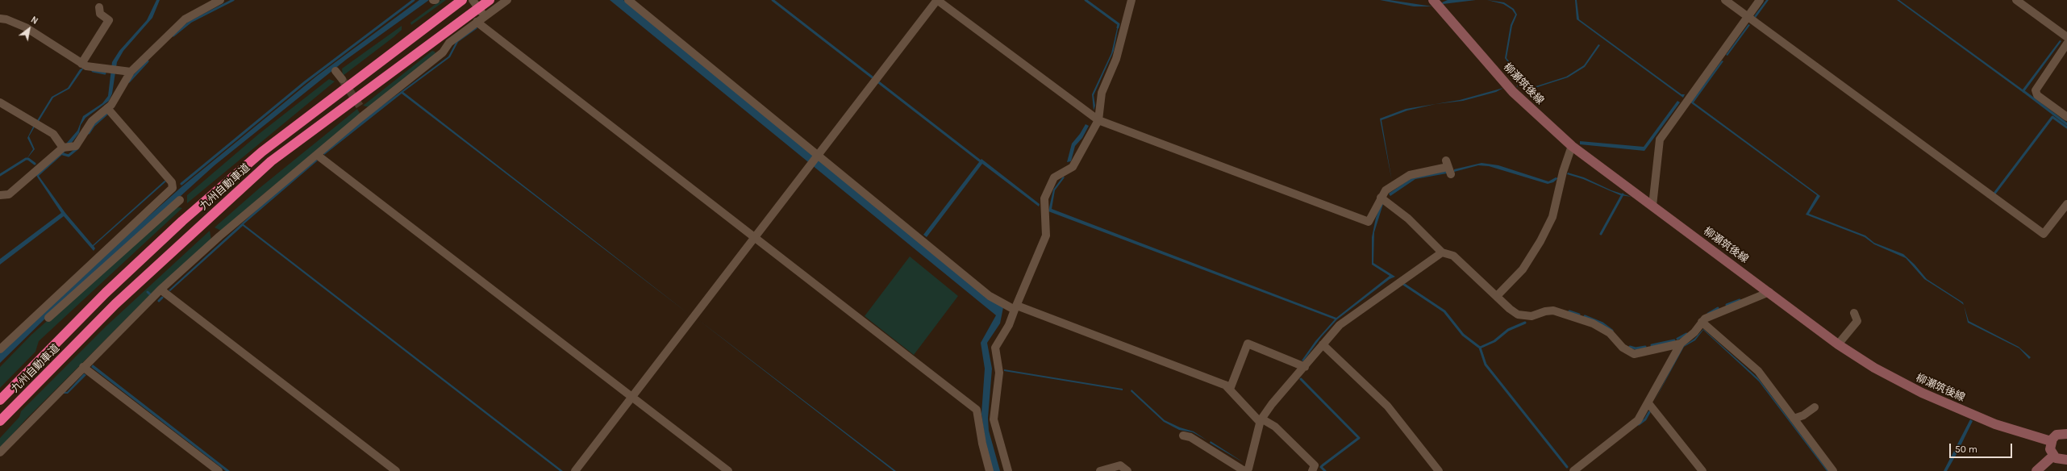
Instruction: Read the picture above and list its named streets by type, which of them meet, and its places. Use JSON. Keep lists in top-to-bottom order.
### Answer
{
  "streets": {
    "highway": ["九州自動車道"],
    "main road": ["柳瀬筑後線"]
  },
  "scale_bar": "50 m",
  "north": "top right"
}
